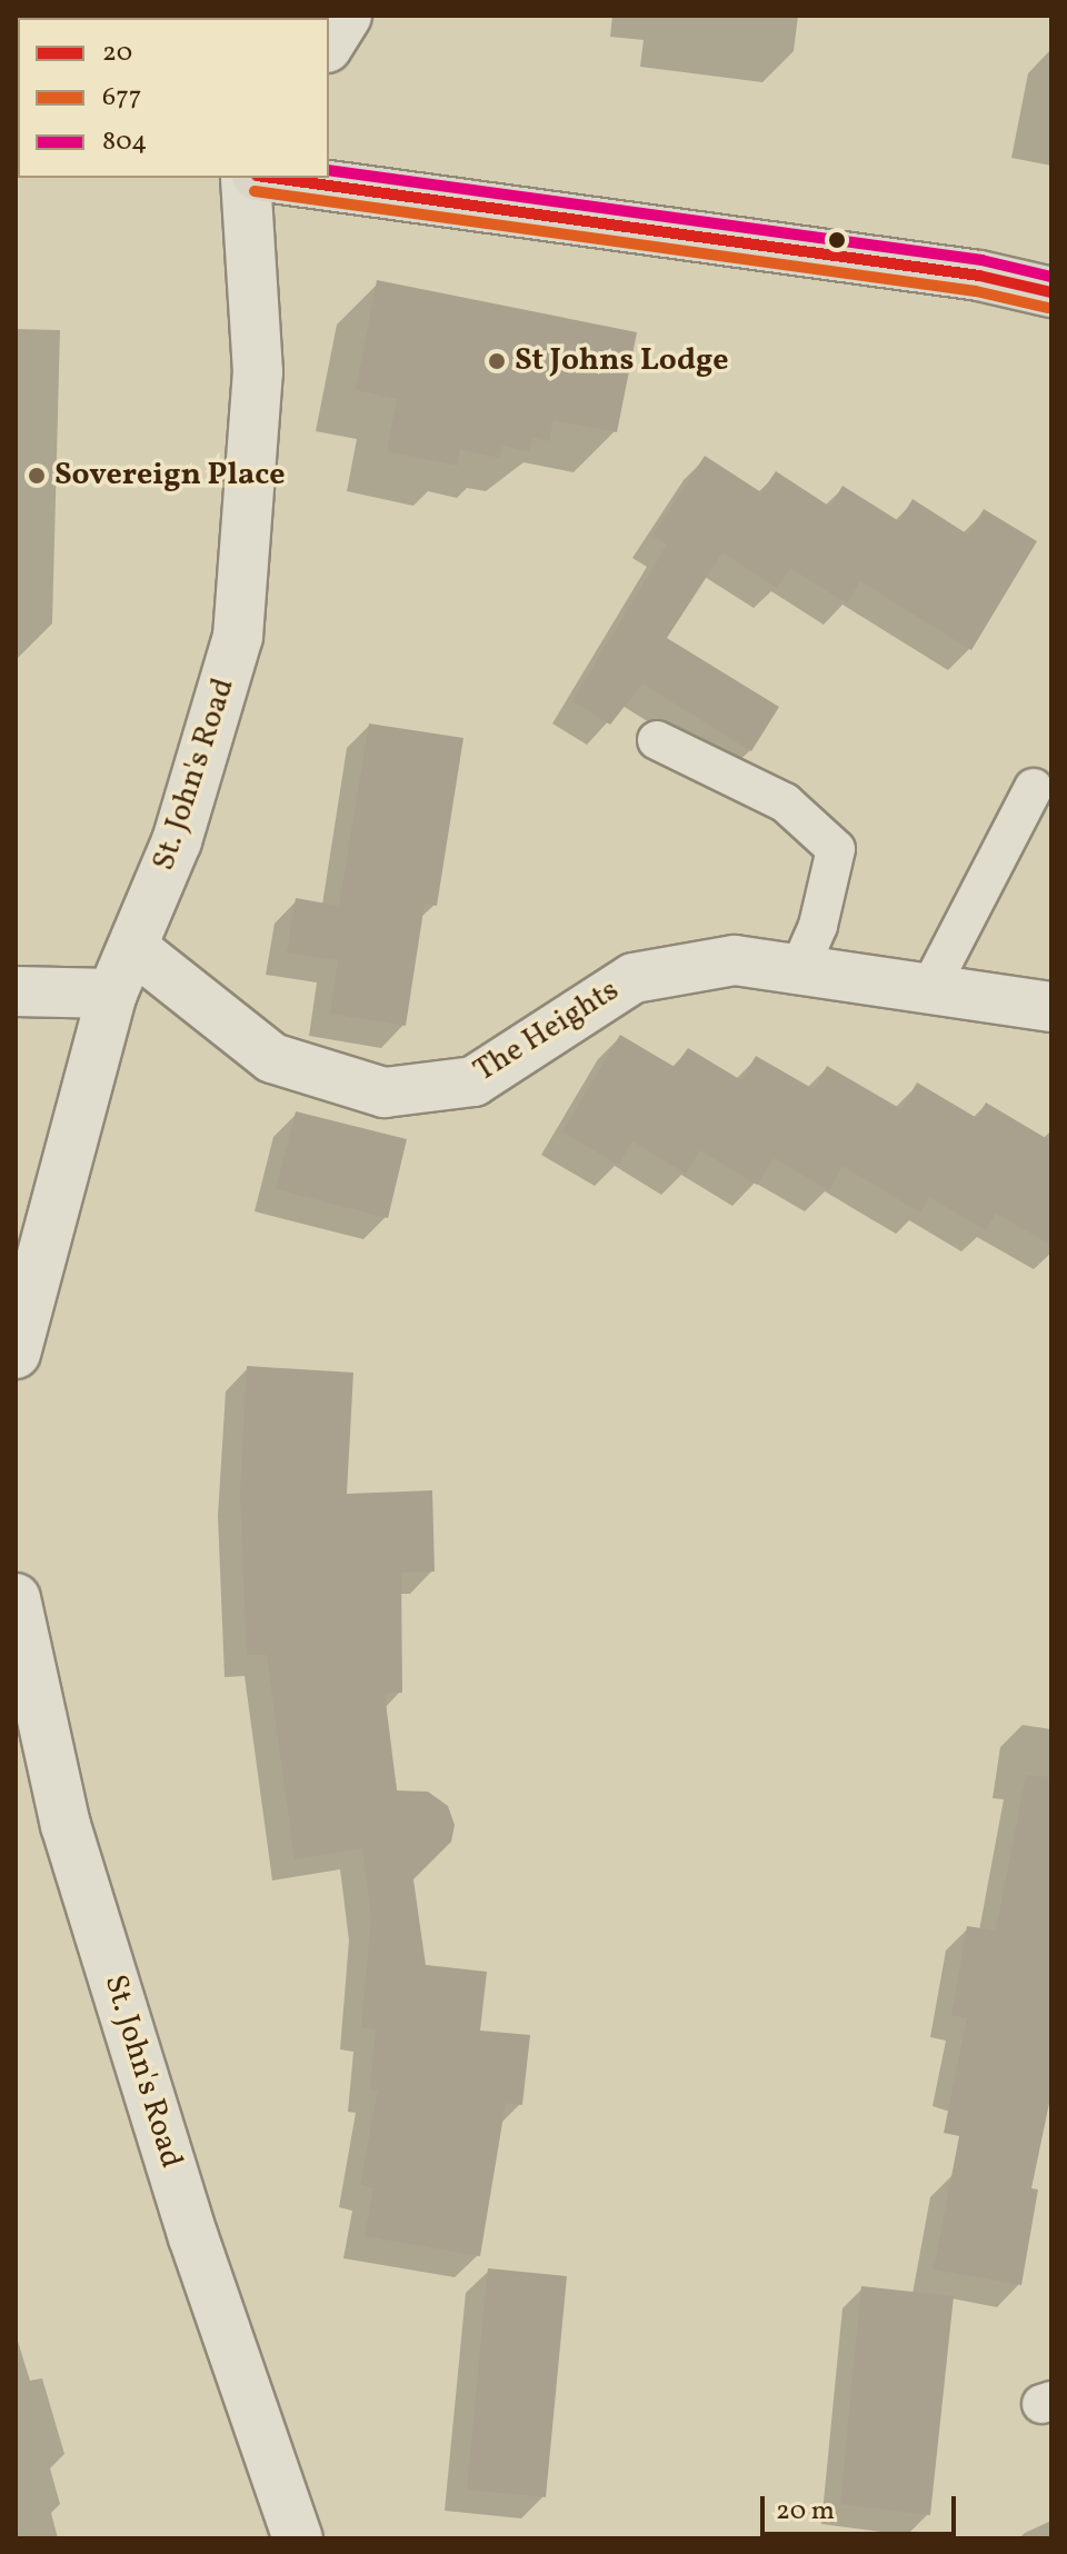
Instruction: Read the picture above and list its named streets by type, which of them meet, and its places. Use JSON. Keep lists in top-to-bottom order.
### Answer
{
  "streets": {
    "street": ["St. John's Road", "The Heights"]
  },
  "crossings": [
    ["St. John's Road", "The Heights"]
  ],
  "places": ["St Johns Lodge", "Sovereign Place"],
  "lines": ["transit line 804", "transit line 20", "transit line 677"],
  "legend": ["20", "677", "804"],
  "scale_bar": "20 m"
}
